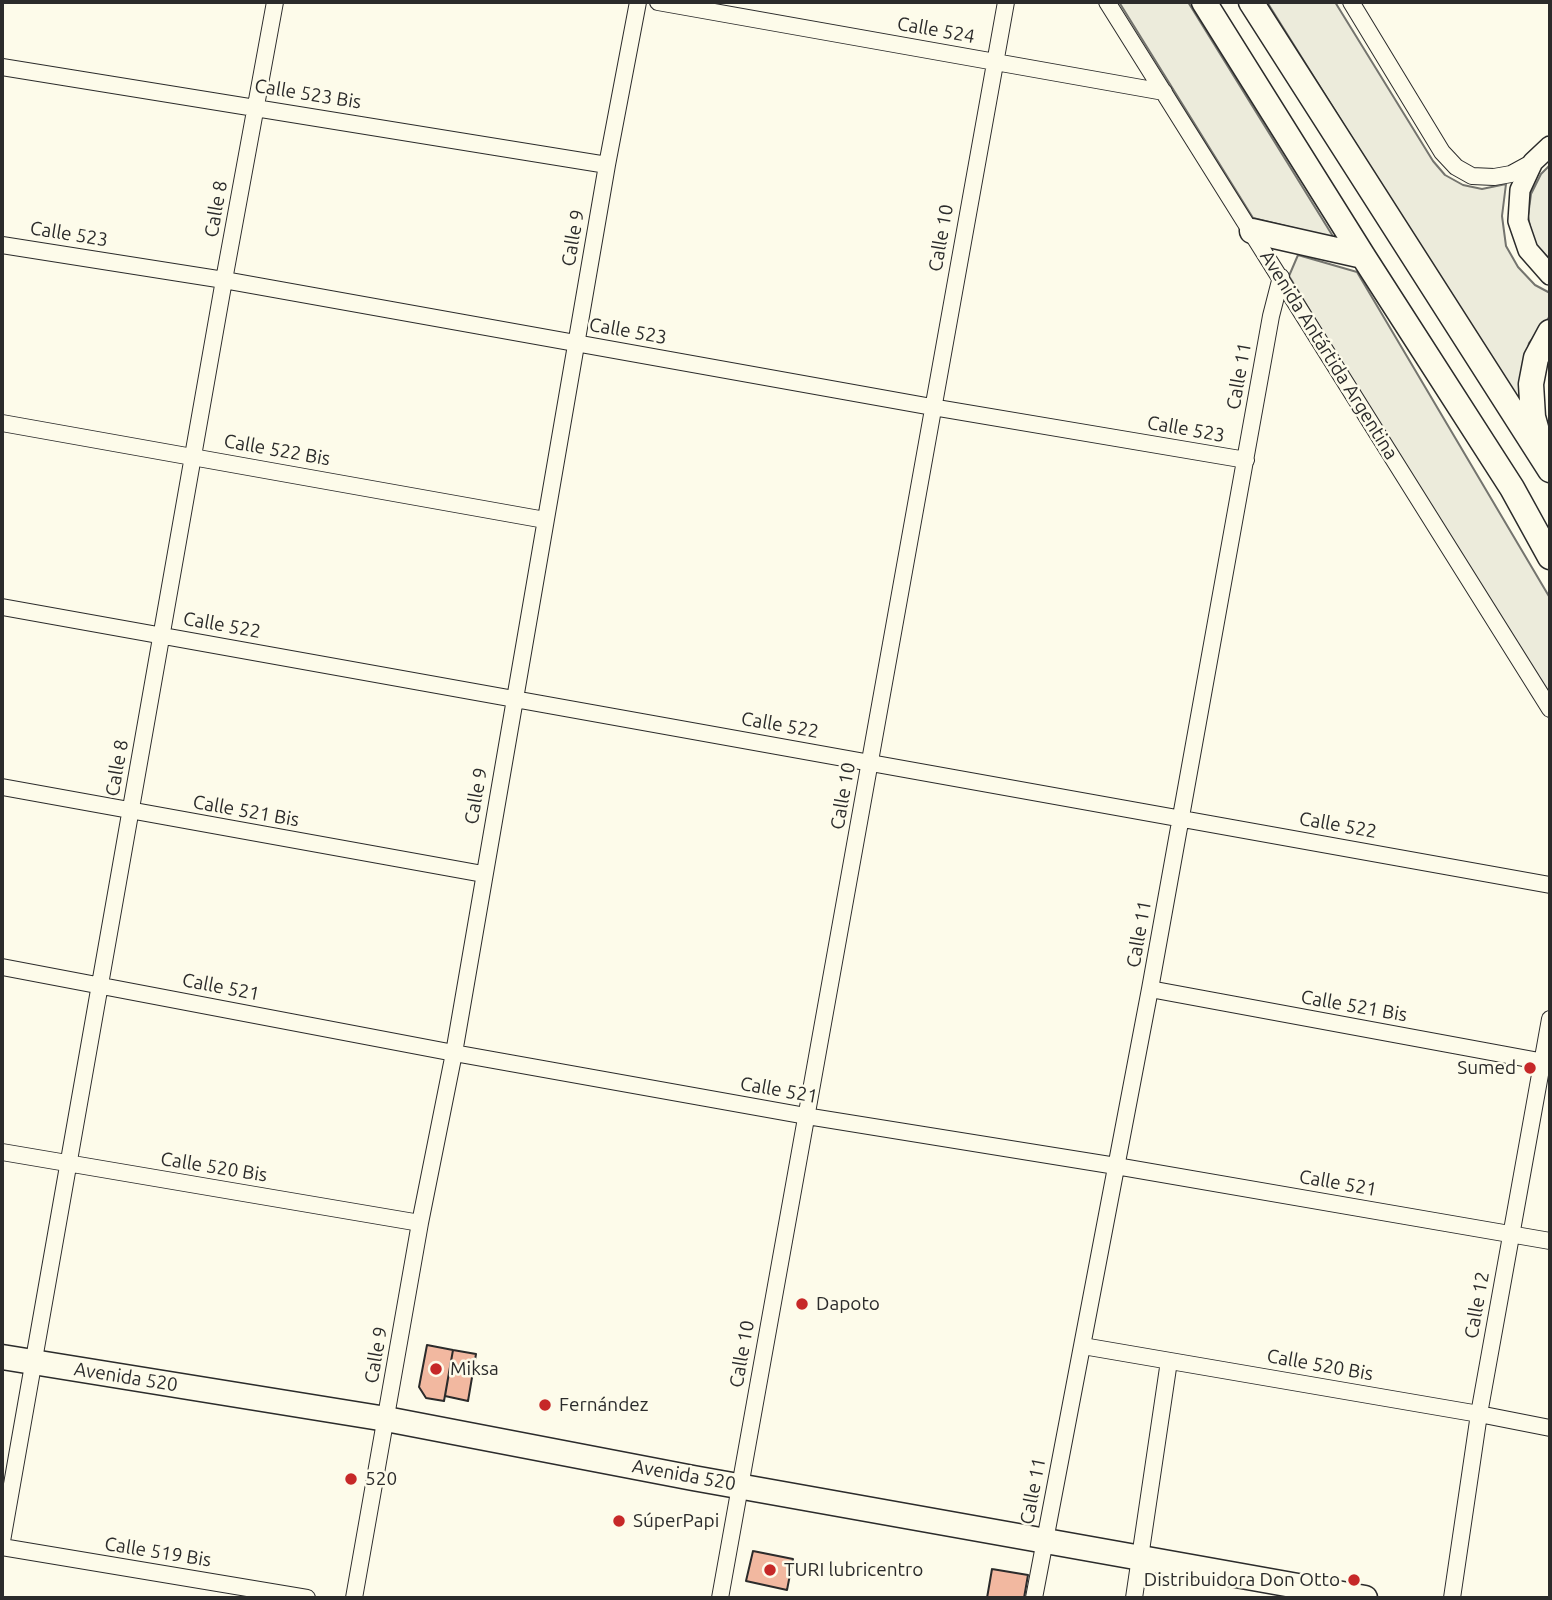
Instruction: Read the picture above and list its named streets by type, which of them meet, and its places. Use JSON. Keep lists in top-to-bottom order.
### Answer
{
  "streets": {
    "main road": ["Avenida 520"],
    "street": [
      "Calle 524",
      "Calle 523 Bis",
      "Calle 8",
      "Calle 523",
      "Calle 9",
      "Calle 10",
      "Avenida Antártida Argentina",
      "Calle 11",
      "Calle 522 Bis",
      "Calle 522",
      "Calle 521 Bis",
      "Calle 521",
      "Calle 520 Bis",
      "Calle 12",
      "Calle 519 Bis"
    ]
  },
  "crossings": [
    ["Calle 524", "Calle 10"],
    ["Calle 524", "Avenida Antártida Argentina"],
    ["Calle 523 Bis", "Calle 8"],
    ["Calle 523 Bis", "Calle 9"],
    ["Calle 8", "Calle 523"],
    ["Calle 8", "Calle 522 Bis"],
    ["Calle 8", "Calle 522"],
    ["Calle 8", "Calle 521 Bis"],
    ["Calle 8", "Calle 521"],
    ["Calle 8", "Calle 520 Bis"],
    ["Calle 8", "Avenida 520"],
    ["Calle 523", "Calle 9"],
    ["Calle 523", "Calle 10"],
    ["Calle 523", "Calle 11"],
    ["Calle 9", "Calle 522 Bis"],
    ["Calle 9", "Calle 522"],
    ["Calle 9", "Calle 521 Bis"],
    ["Calle 9", "Calle 521"],
    ["Calle 9", "Calle 520 Bis"],
    ["Calle 9", "Avenida 520"],
    ["Calle 10", "Calle 522"],
    ["Calle 10", "Calle 521"],
    ["Calle 10", "Avenida 520"],
    ["Avenida Antártida Argentina", "Calle 11"],
    ["Calle 11", "Calle 522"],
    ["Calle 11", "Calle 521 Bis"],
    ["Calle 11", "Calle 521"],
    ["Calle 11", "Calle 520 Bis"],
    ["Calle 11", "Avenida 520"],
    ["Calle 521 Bis", "Calle 12"],
    ["Calle 521", "Calle 12"],
    ["Calle 520 Bis", "Calle 12"]
  ],
  "places": [
    "Sumed",
    "Dapoto",
    "Miksa",
    "Fernández",
    "520",
    "SúperPapi",
    "TURI lubricentro",
    "Distribuidora Don Otto"
  ]
}
